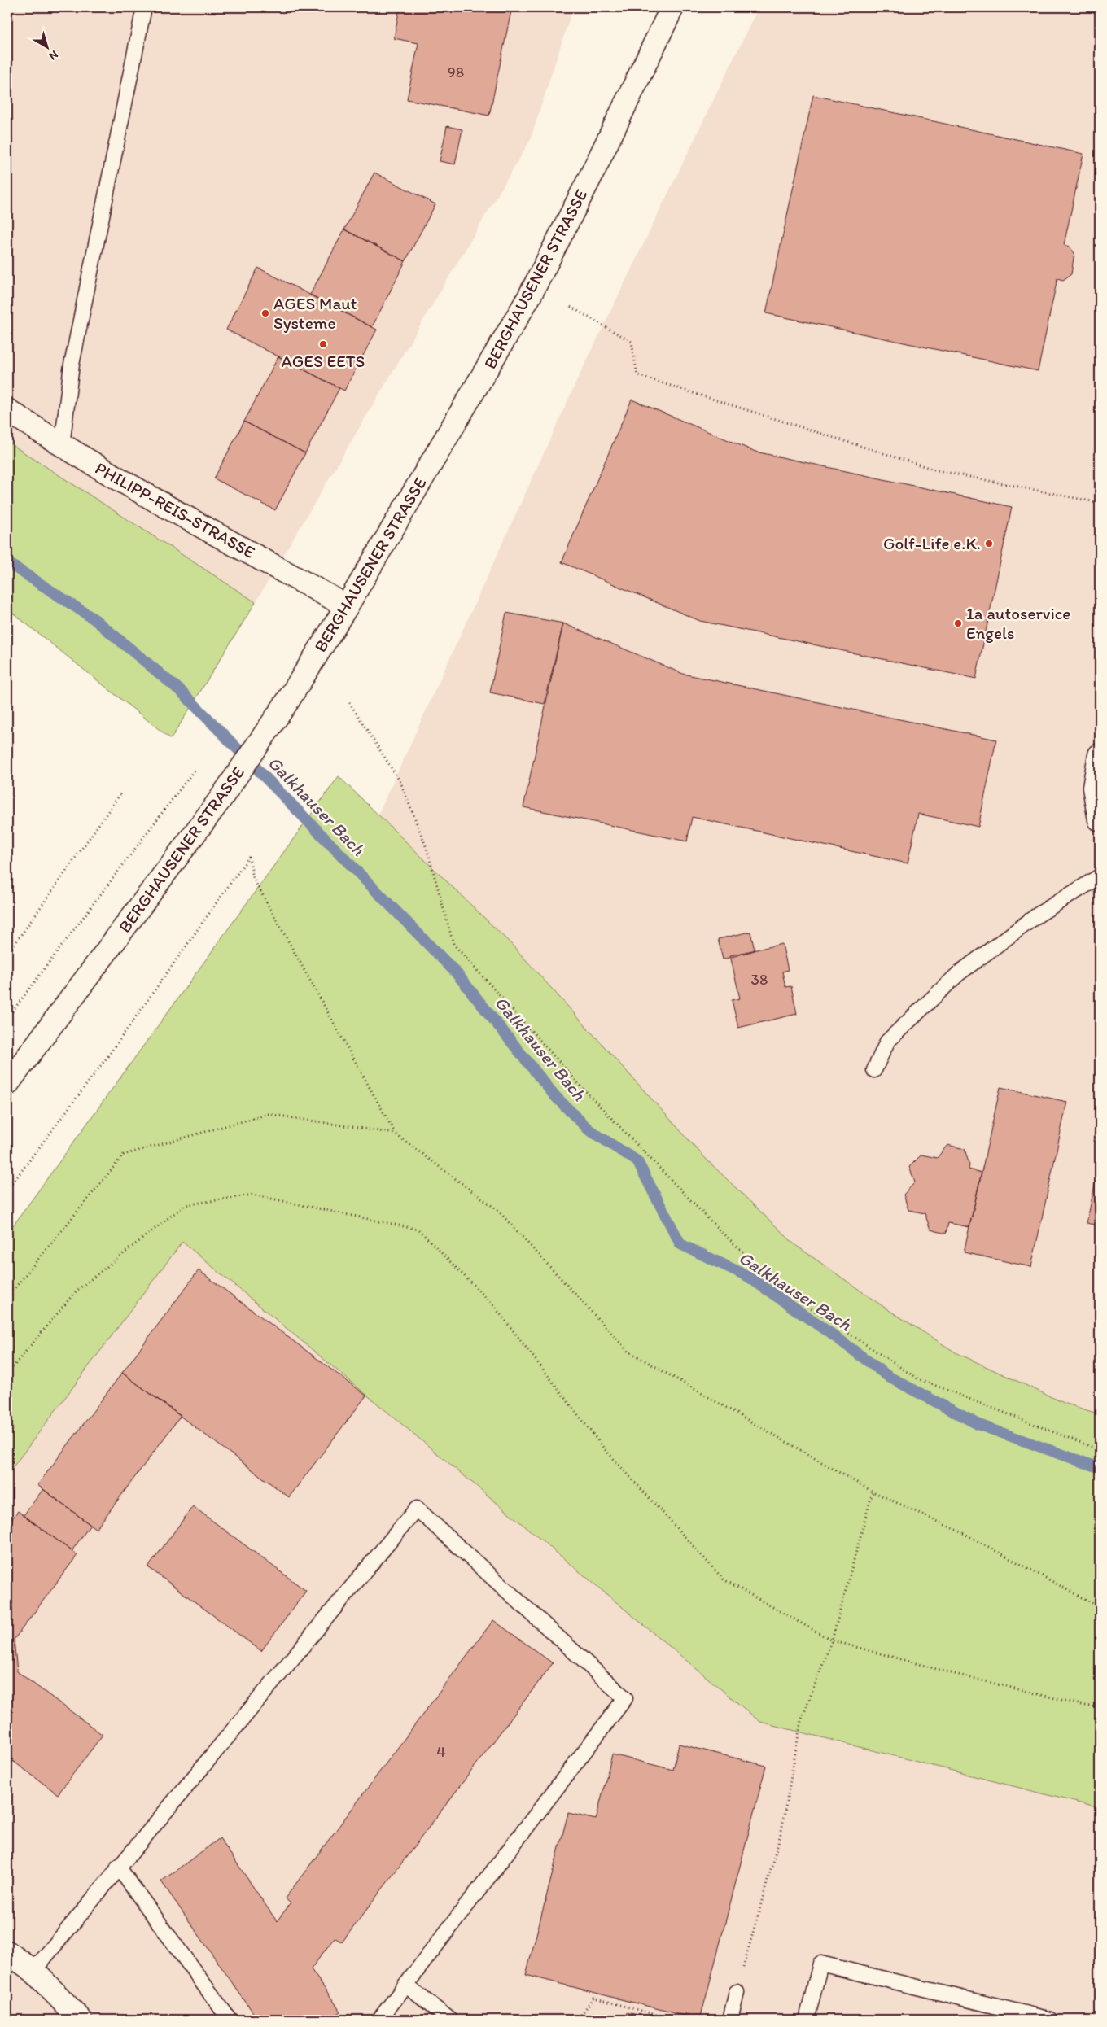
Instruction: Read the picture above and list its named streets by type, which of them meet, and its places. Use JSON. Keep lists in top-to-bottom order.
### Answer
{
  "streets": {
    "main road": ["BERGHAUSENER STRASSE", "PHILIPP-REIS-STRASSE"]
  },
  "crossings": [
    ["BERGHAUSENER STRASSE", "PHILIPP-REIS-STRASSE"]
  ],
  "water": ["Galkhauser Bach"],
  "places": [
    "AGES Maut Systeme",
    "AGES EETS",
    "Golf-Life e.K.",
    "1a autoservice Engels"
  ],
  "house_numbers": ["98", "38", "4"],
  "north": "bottom right"
}
